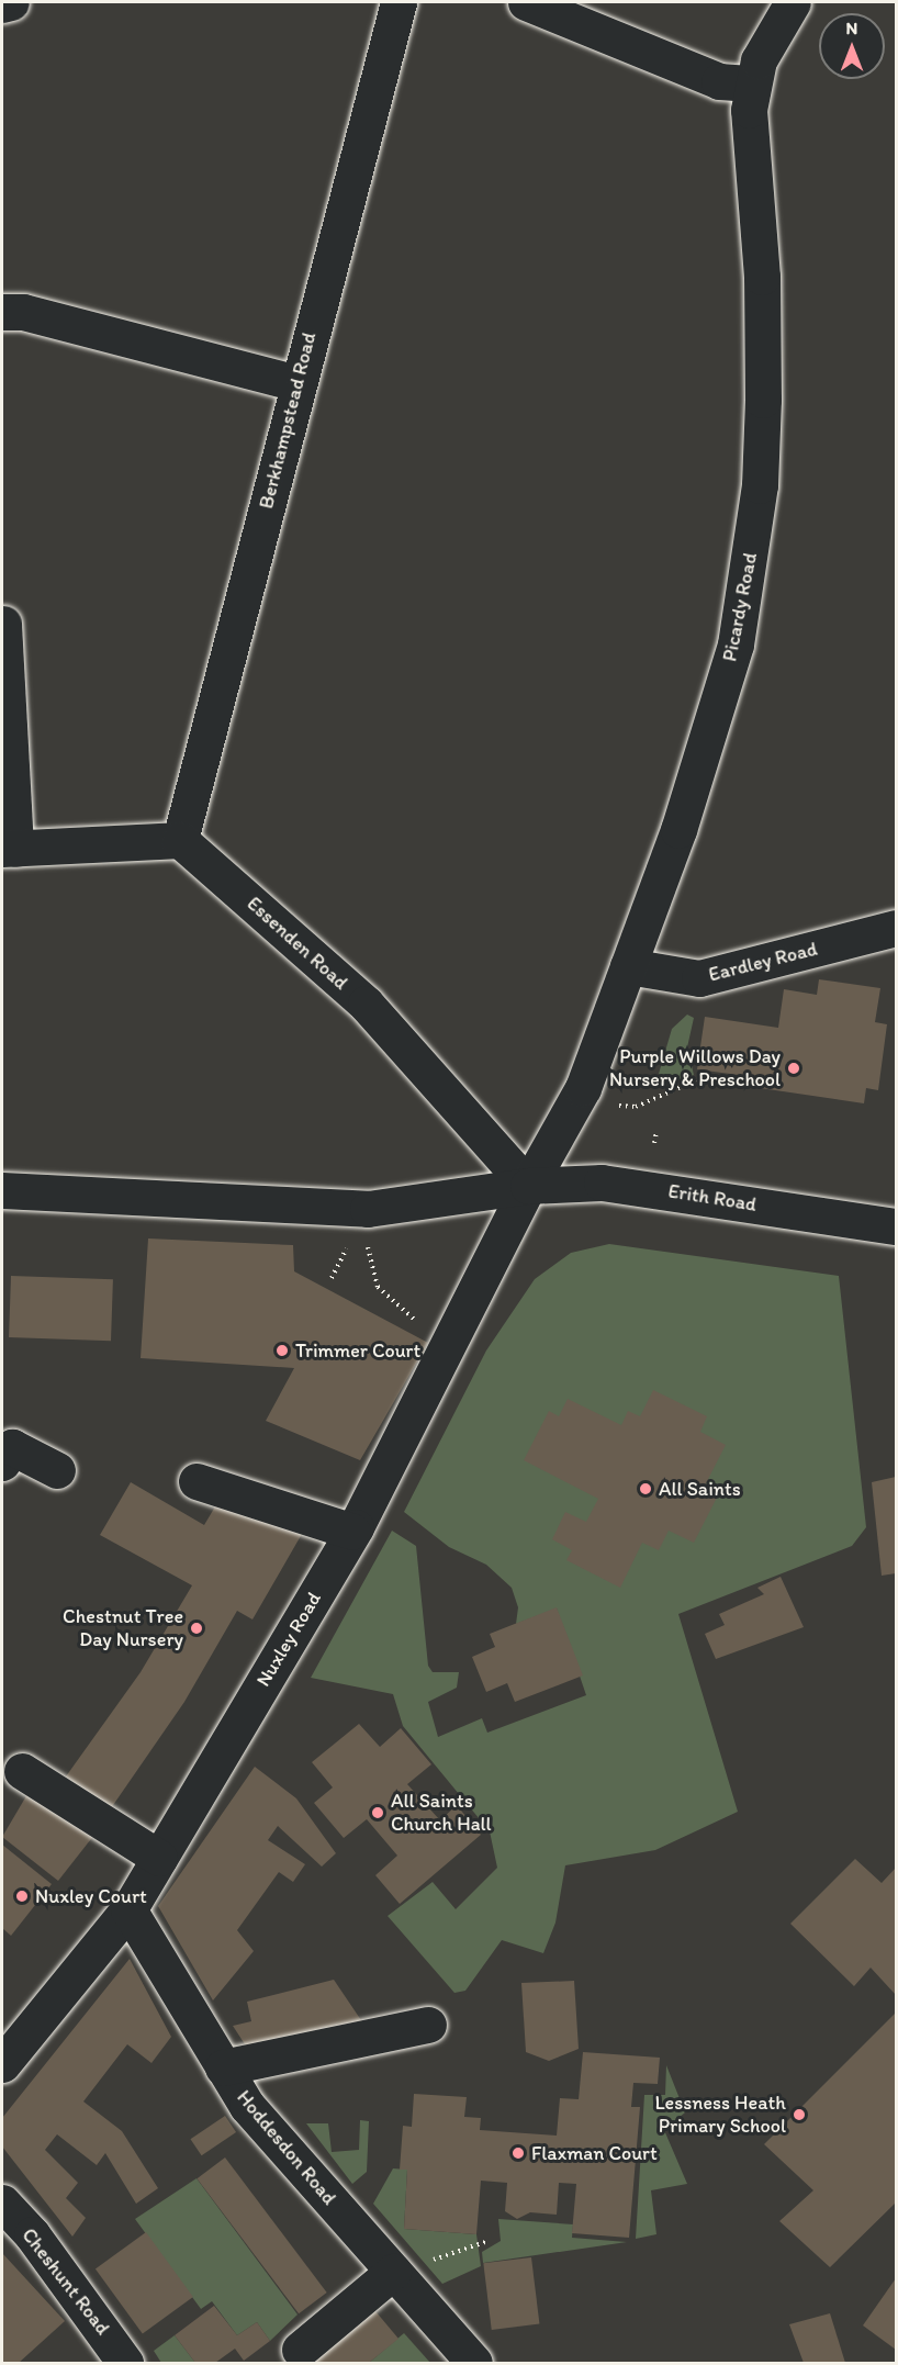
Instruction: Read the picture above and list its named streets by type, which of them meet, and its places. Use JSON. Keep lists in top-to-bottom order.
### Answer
{
  "streets": {
    "street": [
      "Berkhampstead Road",
      "Picardy Road",
      "Essenden Road",
      "Eardley Road",
      "Erith Road",
      "Nuxley Road",
      "Hoddesdon Road",
      "Cheshunt Road"
    ]
  },
  "crossings": [
    ["Berkhampstead Road", "Essenden Road"],
    ["Picardy Road", "Essenden Road"],
    ["Picardy Road", "Eardley Road"],
    ["Picardy Road", "Erith Road"],
    ["Picardy Road", "Nuxley Road"],
    ["Essenden Road", "Erith Road"],
    ["Essenden Road", "Nuxley Road"],
    ["Erith Road", "Nuxley Road"],
    ["Nuxley Road", "Hoddesdon Road"]
  ],
  "places": [
    "Purple Willows Day Nursery & Preschool",
    "Trimmer Court",
    "All Saints",
    "Chestnut Tree Day Nursery",
    "All Saints Church Hall",
    "Nuxley Court",
    "Lessness Heath Primary School",
    "Flaxman Court"
  ],
  "north": "top"
}
